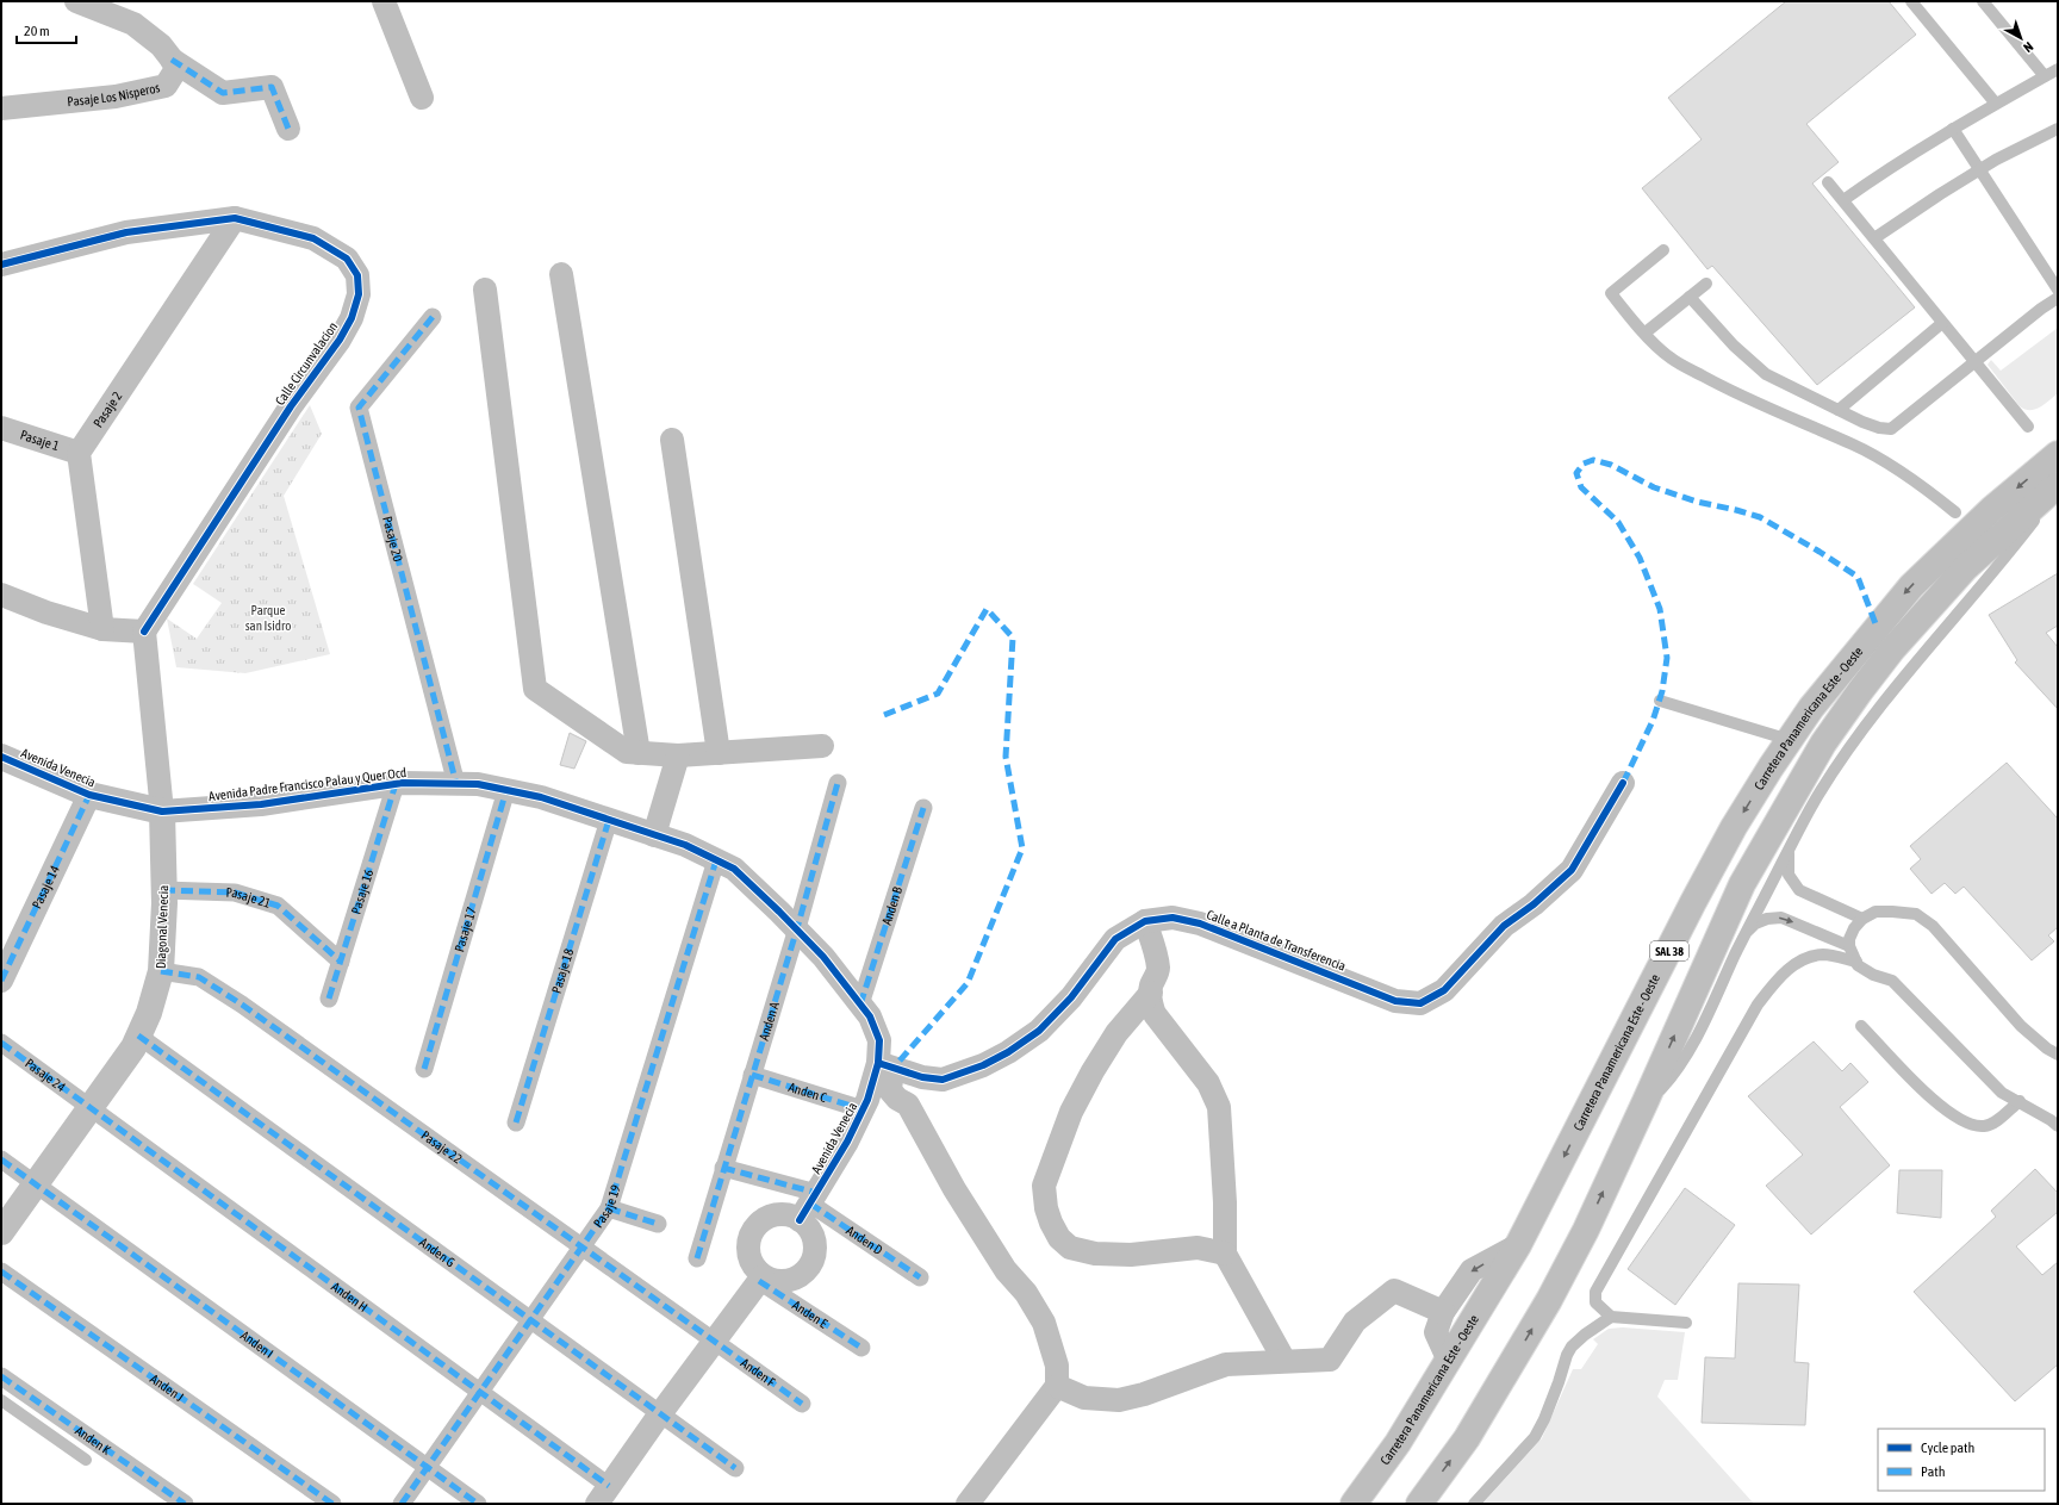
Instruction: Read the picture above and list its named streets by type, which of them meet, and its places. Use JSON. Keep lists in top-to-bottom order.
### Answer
{
  "streets": {
    "main road": [
      "Carretera Panamericana Este - Oeste",
      "Avenida Venecia",
      "Diagonal Venecia",
      "SAL 38"
    ],
    "street": [
      "Pasaje Los Nisperos",
      "Calle Circunvalacion",
      "Pasaje 2",
      "Pasaje 1",
      "Pasaje 20",
      "Avenida Padre Francisco Palau y Quer Ocd",
      "Pasaje 14",
      "Pasaje 16",
      "Pasaje 21",
      "Anden B",
      "Pasaje 17",
      "Calle a Planta de Transferencia",
      "Pasaje 18",
      "Anden A",
      "Pasaje 24",
      "Anden C",
      "Pasaje 22",
      "Pasaje 19",
      "Anden D",
      "Anden G",
      "Anden H",
      "Anden E",
      "Anden I",
      "Anden F",
      "Anden J",
      "Anden K"
    ]
  },
  "crossings": [
    ["Calle Circunvalacion", "Pasaje 2"],
    ["Calle Circunvalacion", "Diagonal Venecia"],
    ["Pasaje 2", "Pasaje 1"],
    ["Pasaje 20", "Avenida Padre Francisco Palau y Quer Ocd"],
    ["Avenida Venecia", "Avenida Padre Francisco Palau y Quer Ocd"],
    ["Avenida Venecia", "Pasaje 14"],
    ["Avenida Venecia", "Diagonal Venecia"],
    ["Avenida Venecia", "Calle a Planta de Transferencia"],
    ["Avenida Venecia", "Anden C"],
    ["Avenida Venecia", "Anden D"],
    ["Avenida Padre Francisco Palau y Quer Ocd", "Pasaje 16"],
    ["Avenida Padre Francisco Palau y Quer Ocd", "Anden B"],
    ["Avenida Padre Francisco Palau y Quer Ocd", "Diagonal Venecia"],
    ["Avenida Padre Francisco Palau y Quer Ocd", "Pasaje 17"],
    ["Avenida Padre Francisco Palau y Quer Ocd", "Calle a Planta de Transferencia"],
    ["Avenida Padre Francisco Palau y Quer Ocd", "Pasaje 18"],
    ["Avenida Padre Francisco Palau y Quer Ocd", "Anden A"],
    ["Avenida Padre Francisco Palau y Quer Ocd", "Pasaje 19"],
    ["Pasaje 16", "Pasaje 21"],
    ["Pasaje 21", "Diagonal Venecia"],
    ["Diagonal Venecia", "Pasaje 24"],
    ["Diagonal Venecia", "Pasaje 22"],
    ["Diagonal Venecia", "Anden G"],
    ["Diagonal Venecia", "Anden H"],
    ["Diagonal Venecia", "Anden I"],
    ["Anden A", "Anden C"],
    ["Anden A", "Anden D"],
    ["Pasaje 24", "Anden H"],
    ["Pasaje 22", "Pasaje 19"],
    ["Pasaje 22", "Anden F"],
    ["Pasaje 19", "Anden G"],
    ["Pasaje 19", "Anden H"],
    ["Pasaje 19", "Anden I"]
  ],
  "parks": ["Parque san Isidro"],
  "legend": ["Cycle path", "Path"],
  "scale_bar": "20 m",
  "north": "bottom right"
}
